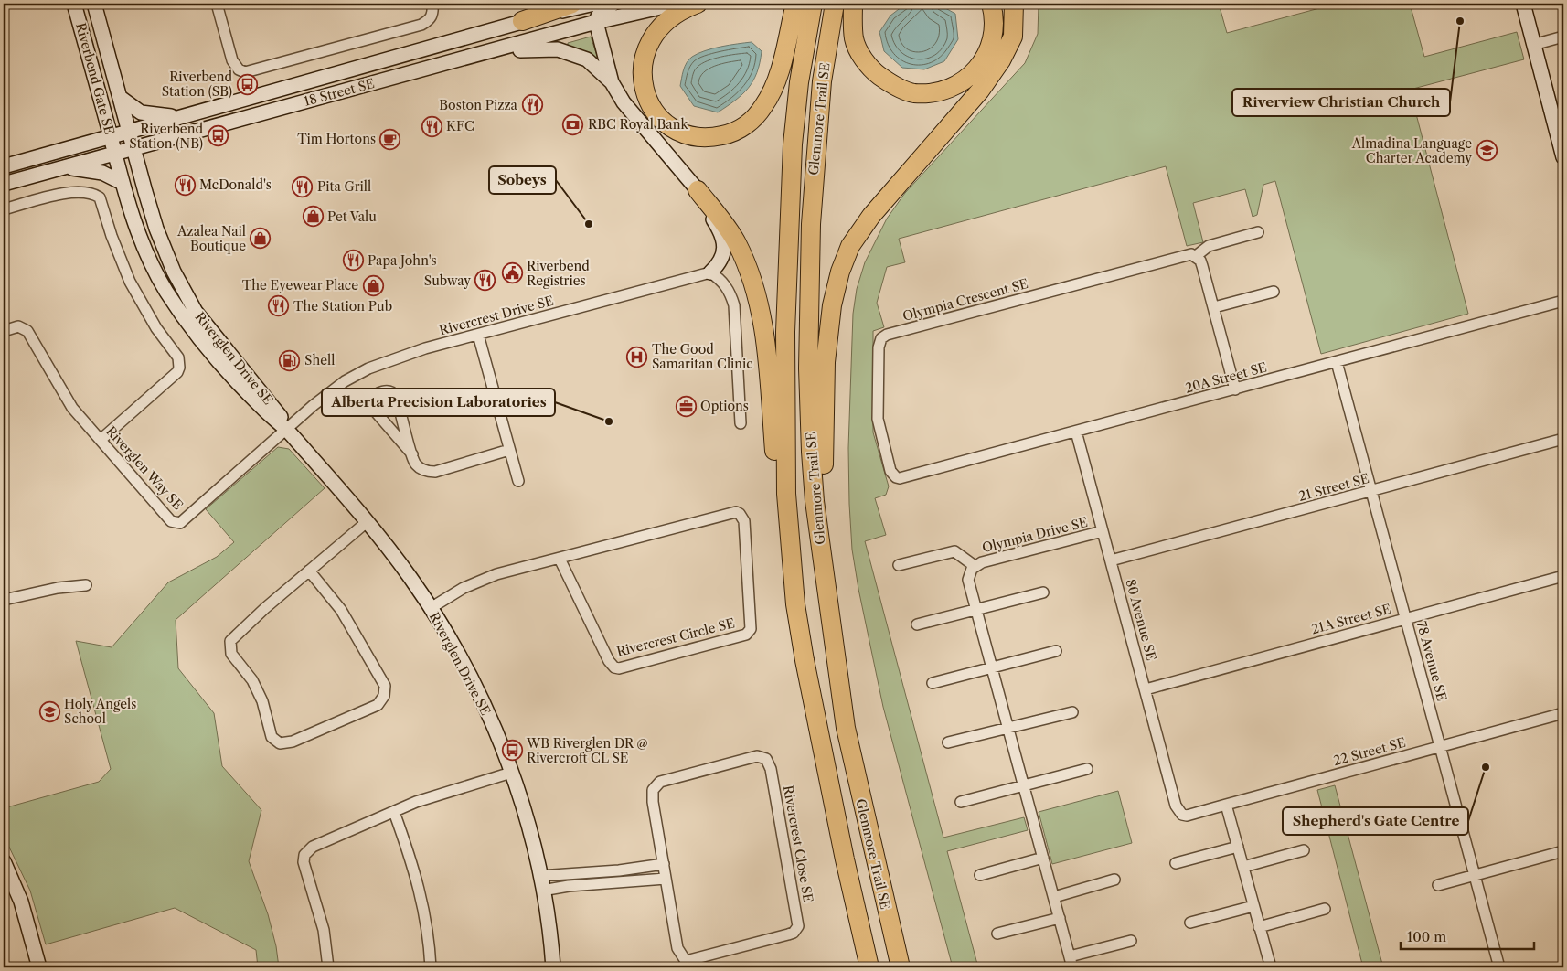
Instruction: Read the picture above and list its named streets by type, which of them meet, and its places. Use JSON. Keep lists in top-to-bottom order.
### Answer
{
  "streets": {
    "highway": ["Glenmore Trail SE"],
    "main road": ["Riverbend Gate SE", "18 Street SE", "Riverglen Drive SE"],
    "street": [
      "Olympia Crescent SE",
      "Rivercrest Drive SE",
      "20A Street SE",
      "Riverglen Way SE",
      "21 Street SE",
      "Olympia Drive SE",
      "21A Street SE",
      "80 Avenue SE",
      "Rivercrest Circle SE",
      "78 Avenue SE",
      "22 Street SE",
      "Rivercrest Close SE"
    ]
  },
  "crossings": [
    ["Riverbend Gate SE", "18 Street SE"],
    ["Riverbend Gate SE", "Riverglen Drive SE"],
    ["18 Street SE", "Riverglen Drive SE"],
    ["Olympia Crescent SE", "20A Street SE"],
    ["Rivercrest Drive SE", "Riverglen Drive SE"],
    ["Rivercrest Drive SE", "Riverglen Way SE"],
    ["Riverglen Drive SE", "Riverglen Way SE"],
    ["Riverglen Drive SE", "Rivercrest Circle SE"],
    ["20A Street SE", "80 Avenue SE"],
    ["20A Street SE", "78 Avenue SE"],
    ["21 Street SE", "80 Avenue SE"],
    ["21 Street SE", "78 Avenue SE"],
    ["Olympia Drive SE", "80 Avenue SE"],
    ["21A Street SE", "80 Avenue SE"],
    ["21A Street SE", "78 Avenue SE"],
    ["80 Avenue SE", "22 Street SE"],
    ["78 Avenue SE", "22 Street SE"]
  ],
  "places": {
    "other": [
      "Riverview Christian Church",
      "Sobeys",
      "Alberta Precision Laboratories",
      "Shepherd's Gate Centre"
    ],
    "bus stop": ["Riverbend Station (SB)", "Riverbend Station (NB)", "WB Riverglen DR @ Rivercroft CL SE"],
    "restaurant": [
      "Boston Pizza",
      "KFC",
      "McDonald's",
      "Pita Grill",
      "Papa John's",
      "Subway",
      "The Station Pub"
    ],
    "bank": ["RBC Royal Bank"],
    "cafe": ["Tim Hortons"],
    "school or university": ["Almadina Language Charter Academy", "Holy Angels School"],
    "shop": ["Pet Valu", "Azalea Nail Boutique", "The Eyewear Place"],
    "public building": ["Riverbend Registries"],
    "hospital": ["The Good Samaritan Clinic"],
    "fuel station": ["Shell"],
    "office": ["Options"]
  },
  "scale_bar": "100 m"
}
